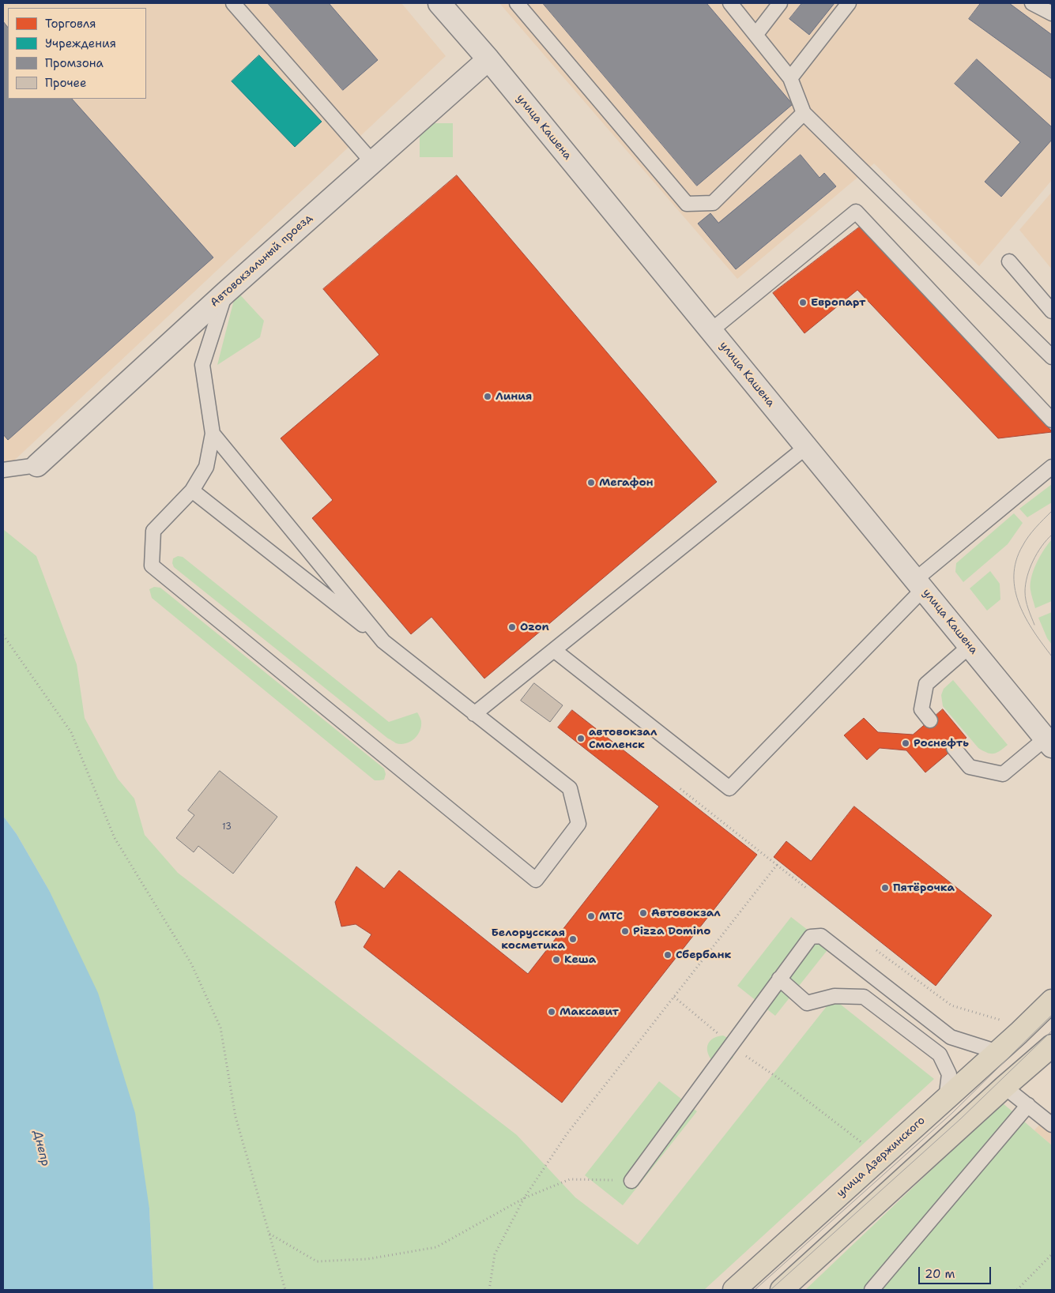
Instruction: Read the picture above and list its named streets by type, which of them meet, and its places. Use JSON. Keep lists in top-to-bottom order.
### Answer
{
  "streets": {
    "main road": ["улица Дзержинского"],
    "street": ["улица Кашена", "Автовокзальный проезд"]
  },
  "crossings": [
    ["улица Кашена", "Автовокзальный проезд"]
  ],
  "water": ["Днепр"],
  "places": [
    "Европарт",
    "Линия",
    "Мегафон",
    "Ozon",
    "автовокзал Смоленск",
    "Роснефть",
    "Пятёрочка",
    "Автовокзал",
    "МТС",
    "Pizza Domino",
    "Белорусская косметика",
    "Сбербанк",
    "Кеша",
    "Максавит"
  ],
  "house_numbers": ["13"],
  "legend": [
    "Торговля",
    "Учреждения",
    "Промзона",
    "Прочее"
  ],
  "scale_bar": "20 m"
}
